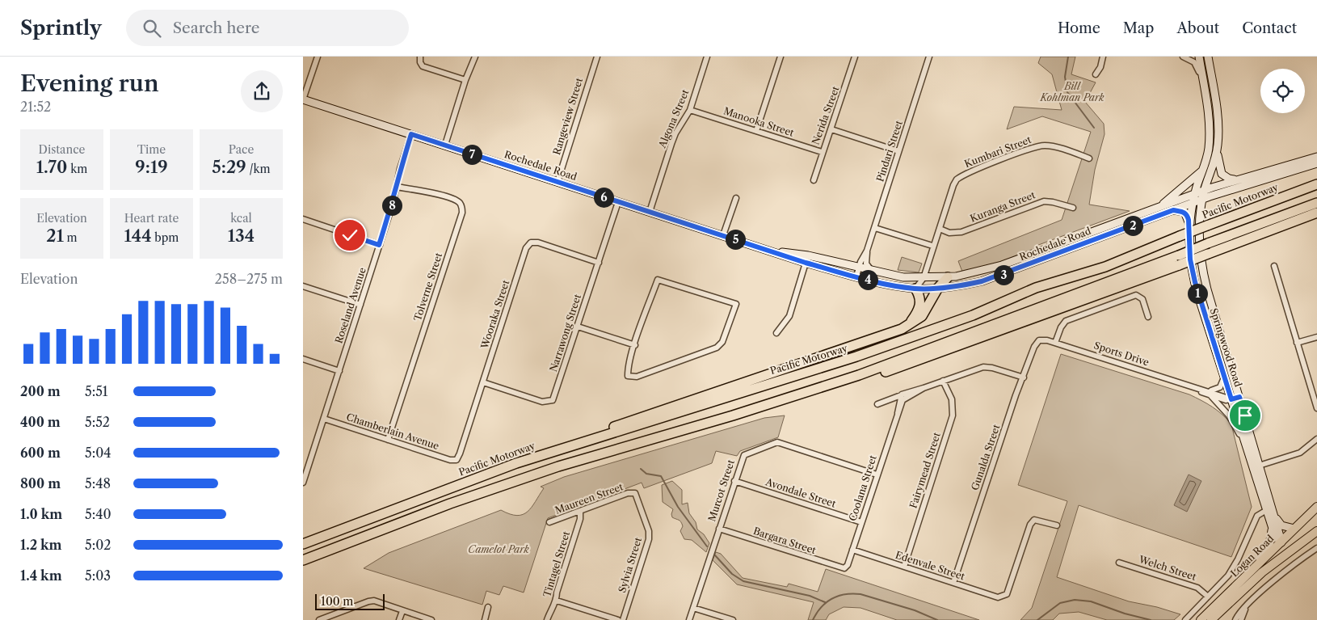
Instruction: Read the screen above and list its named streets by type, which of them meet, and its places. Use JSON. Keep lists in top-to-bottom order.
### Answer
{
  "streets": {
    "highway": ["Pacific Motorway"],
    "main road": [
      "Rochedale Road",
      "Springwood Road",
      "Sports Drive",
      "Logan Road"
    ],
    "street": [
      "Nerida Street",
      "Rangeview Street",
      "Algona Street",
      "Manooka Street",
      "Pindari Street",
      "Kumbari Street",
      "Kuranga Street",
      "Tolverne Street",
      "Roseland Avenue",
      "Wooraka Street",
      "Narrawong Street",
      "Chamberlain Avenue",
      "Gunalda Street",
      "Fairymead Street",
      "Coolana Street",
      "Murcot Street",
      "Avondale Street",
      "Maureen Street",
      "Bargara Street",
      "Tintagel Street",
      "Sylvia Street",
      "Edenvale Street",
      "Welch Street"
    ]
  },
  "crossings": [
    ["Nerida Street", "Manooka Street"],
    ["Rangeview Street", "Rochedale Road"],
    ["Algona Street", "Manooka Street"],
    ["Algona Street", "Rochedale Road"],
    ["Pindari Street", "Rochedale Road"],
    ["Kumbari Street", "Rochedale Road"],
    ["Kumbari Street", "Kuranga Street"],
    ["Rochedale Road", "Roseland Avenue"],
    ["Rochedale Road", "Narrawong Street"],
    ["Rochedale Road", "Springwood Road"],
    ["Tolverne Street", "Roseland Avenue"],
    ["Tolverne Street", "Chamberlain Avenue"],
    ["Roseland Avenue", "Chamberlain Avenue"],
    ["Wooraka Street", "Narrawong Street"],
    ["Wooraka Street", "Chamberlain Avenue"],
    ["Springwood Road", "Sports Drive"],
    ["Springwood Road", "Logan Road"],
    ["Sports Drive", "Gunalda Street"],
    ["Gunalda Street", "Edenvale Street"],
    ["Fairymead Street", "Edenvale Street"],
    ["Coolana Street", "Murcot Street"],
    ["Coolana Street", "Avondale Street"],
    ["Coolana Street", "Bargara Street"],
    ["Coolana Street", "Edenvale Street"],
    ["Murcot Street", "Avondale Street"],
    ["Murcot Street", "Bargara Street"],
    ["Maureen Street", "Tintagel Street"],
    ["Maureen Street", "Sylvia Street"],
    ["Logan Road", "Welch Street"]
  ],
  "parks": ["Bill Kohlman Park", "Camelot Park"],
  "scale_bar": "100 m",
  "page": {
    "header": "Sprintly",
    "search": "Search here",
    "nav": [
      "Home",
      "Map",
      "About",
      "Contact"
    ],
    "heading": ["Evening run", "21:52"],
    "stats": [
      ["Distance", "1.70 km"],
      ["Time", "9:19"],
      ["Pace", "5:29 /km"],
      ["Elevation", "21 m"],
      ["Heart rate", "144 bpm"],
      ["kcal", "134"]
    ],
    "pins": [
      "7",
      "6",
      "8",
      "2",
      "5",
      "3",
      "4",
      "1"
    ],
    "chart": ["Elevation", "258–275 m"],
    "list": [
      {
        "name": "200 m",
        "note": "5:51"
      },
      {
        "name": "400 m",
        "note": "5:52"
      },
      {
        "name": "600 m",
        "note": "5:04"
      },
      {
        "name": "800 m",
        "note": "5:48"
      },
      {
        "name": "1.0 km",
        "note": "5:40"
      },
      {
        "name": "1.2 km",
        "note": "5:02"
      },
      {
        "name": "1.4 km",
        "note": "5:03"
      }
    ],
    "scale": "100 m"
  }
}
